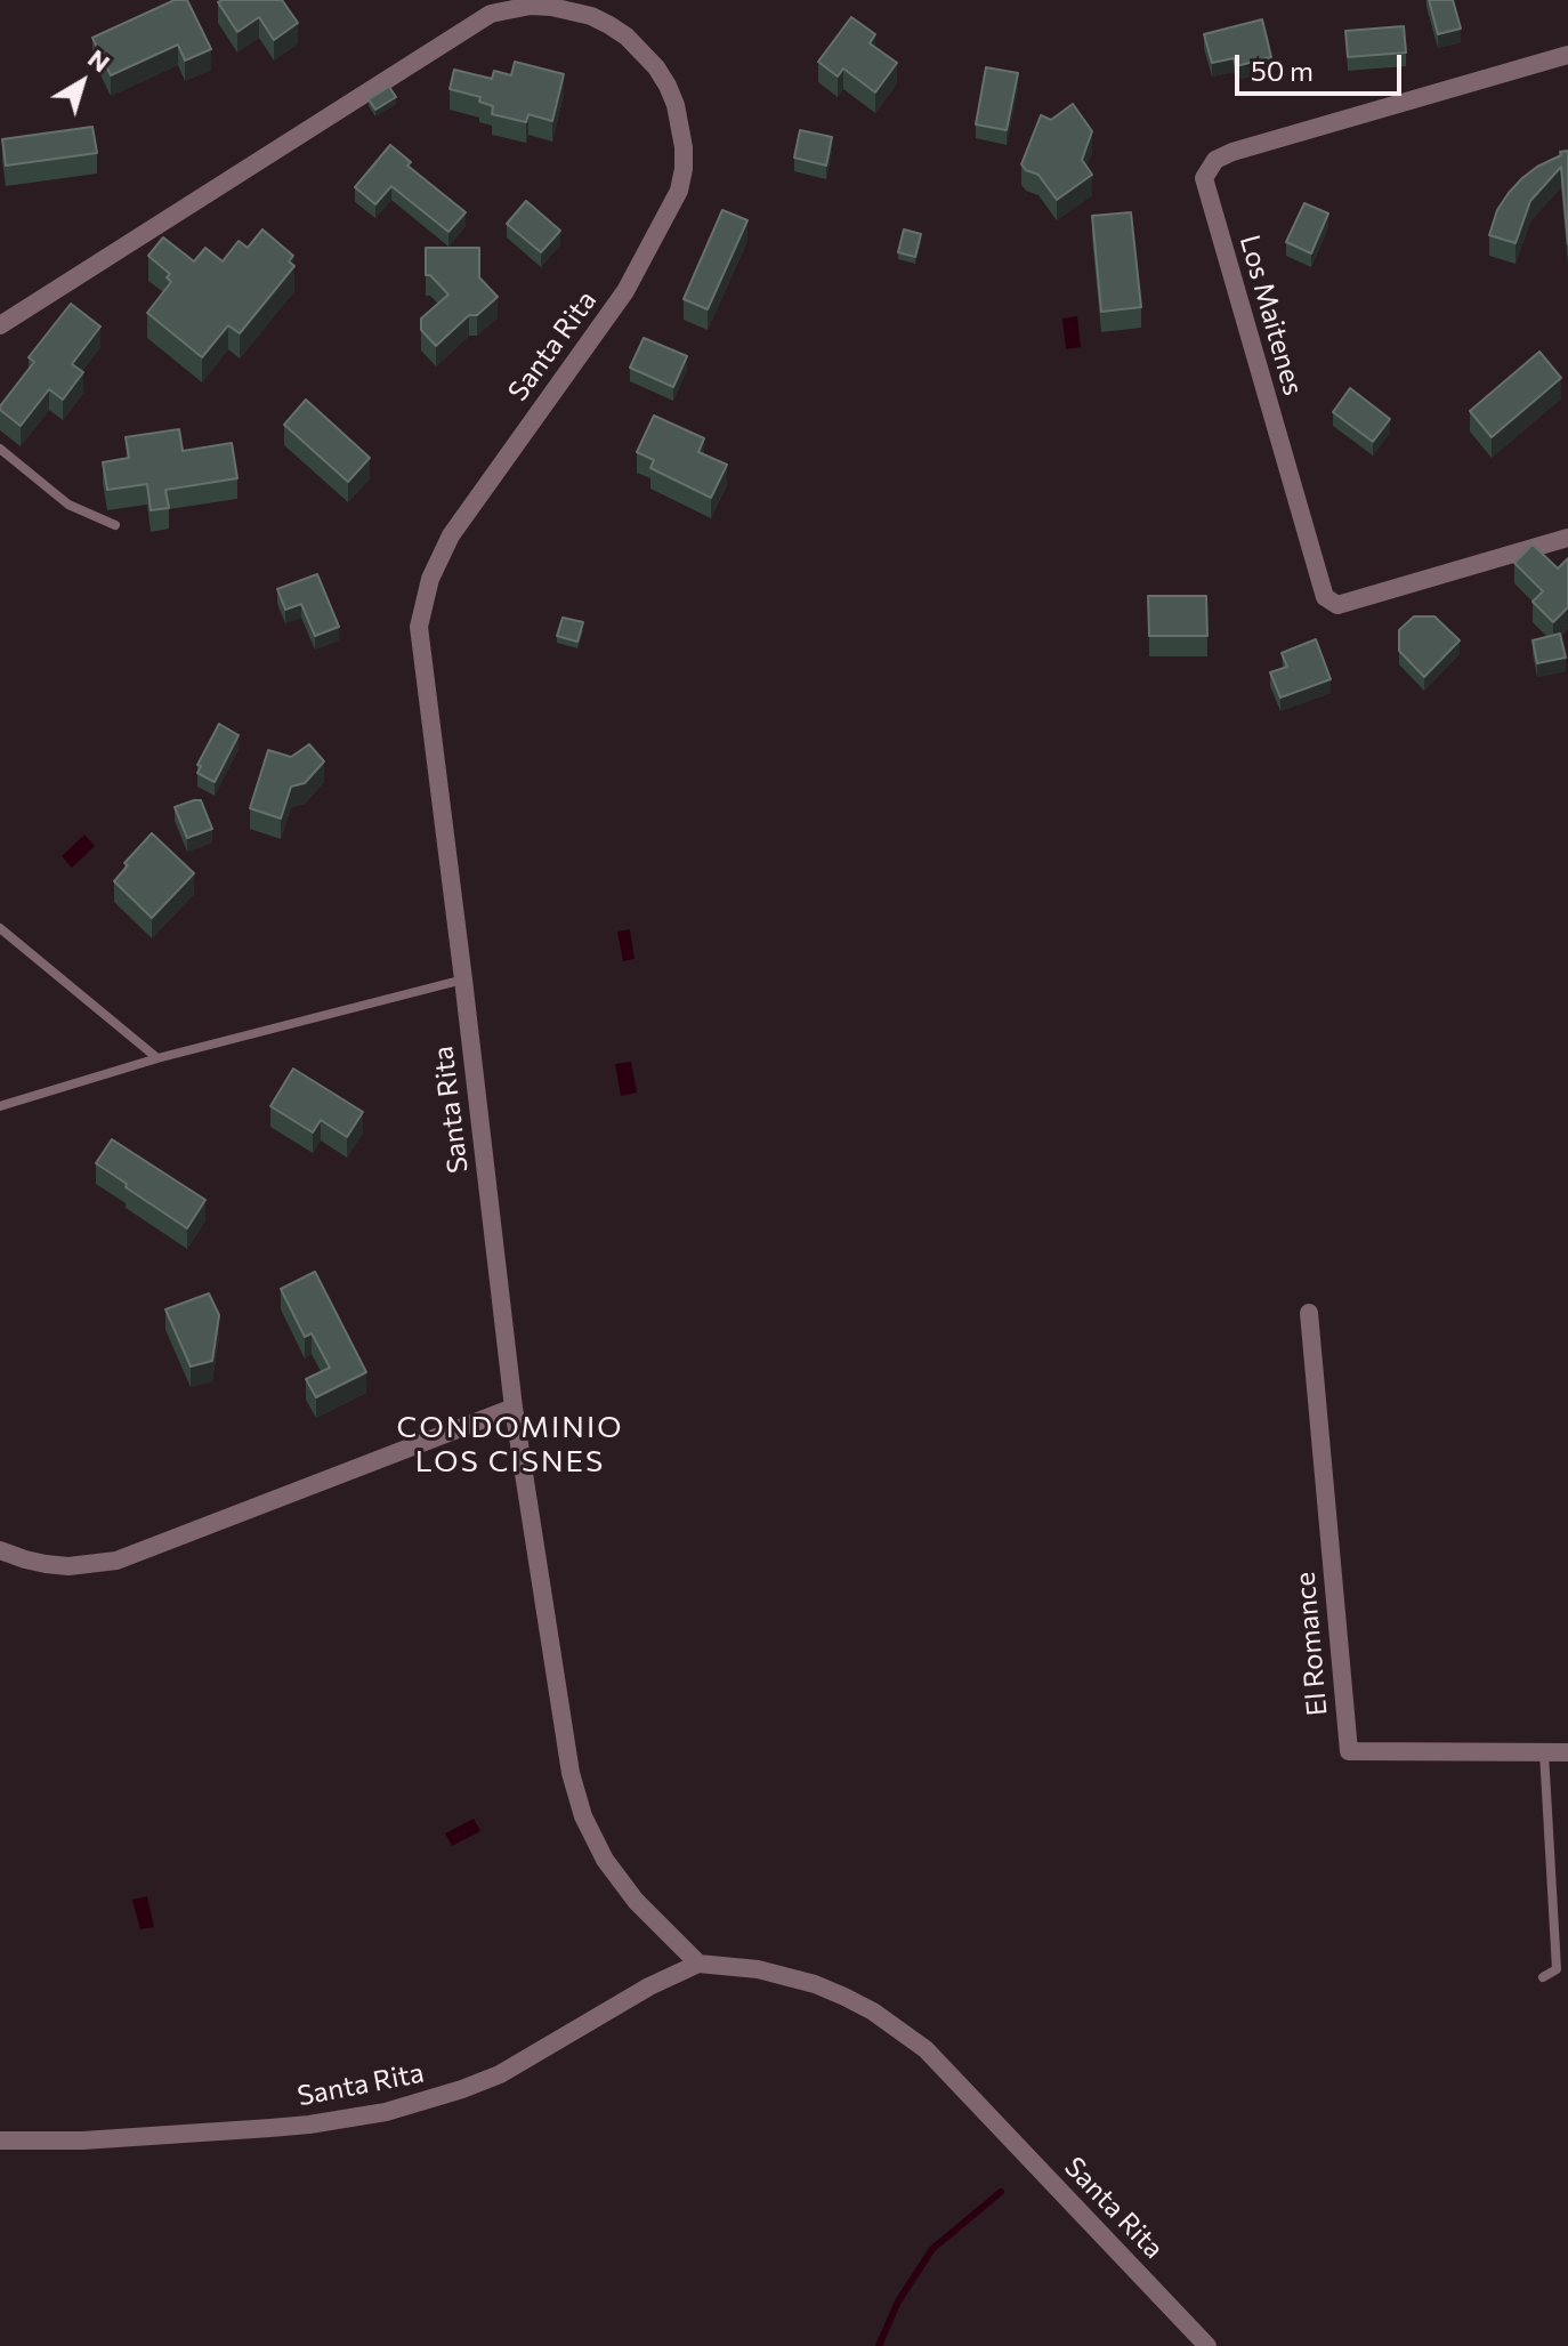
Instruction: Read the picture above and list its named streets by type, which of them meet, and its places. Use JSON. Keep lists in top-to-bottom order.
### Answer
{
  "streets": {
    "street": ["Los Maitenes", "Santa Rita", "El Romance"]
  },
  "districts": ["CONDOMINIO LOS CISNES"],
  "scale_bar": "50 m",
  "north": "top right"
}
